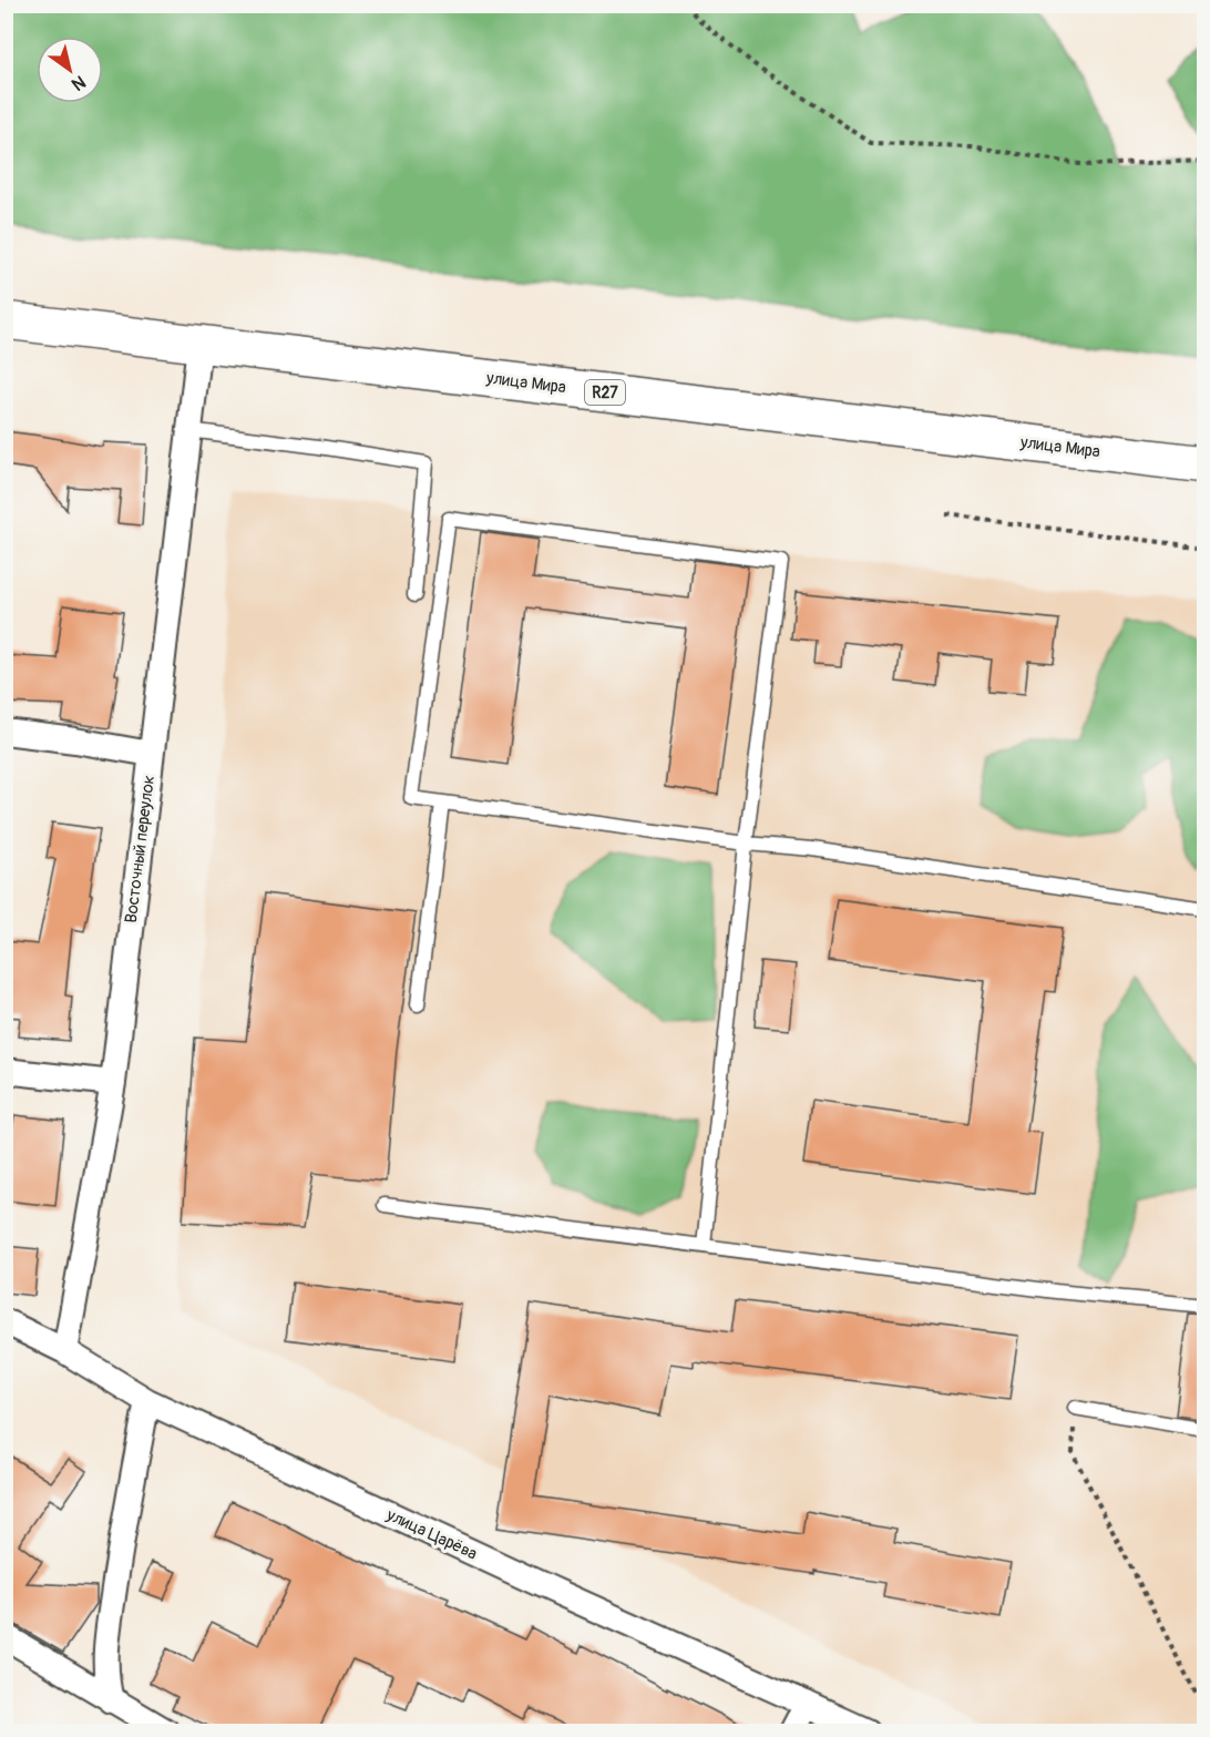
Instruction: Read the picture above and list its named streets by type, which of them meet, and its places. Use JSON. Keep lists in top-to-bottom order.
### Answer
{
  "streets": {
    "main road": ["улица Мира", "R27"],
    "street": ["Восточный переулок", "улица Царёва"]
  },
  "crossings": [
    ["улица Мира", "Восточный переулок"],
    ["Восточный переулок", "улица Царёва"]
  ],
  "north": "bottom right"
}
